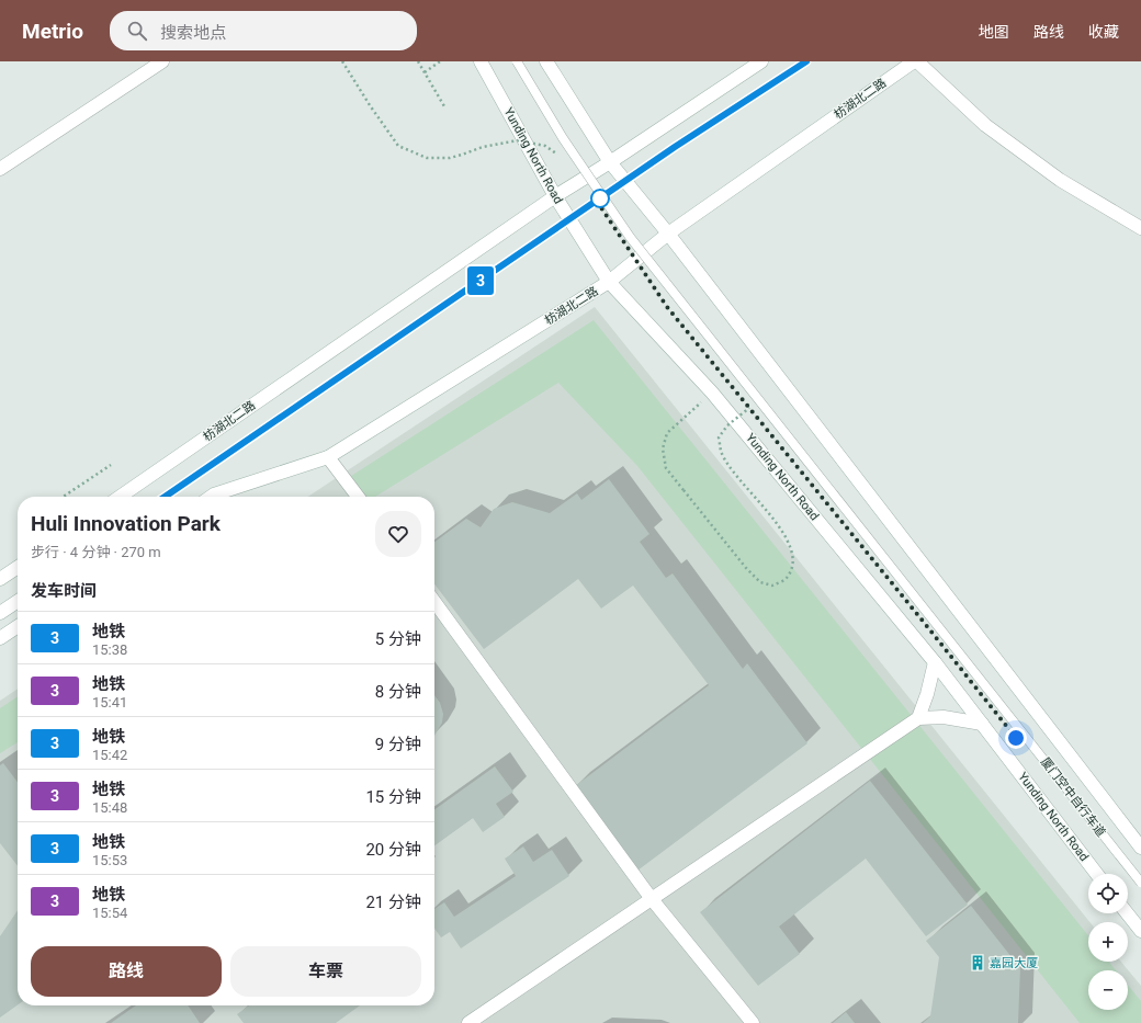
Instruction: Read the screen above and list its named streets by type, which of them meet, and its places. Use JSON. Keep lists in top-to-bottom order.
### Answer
{
  "streets": {
    "main road": ["枋湖北二路", "Yunding North Road"]
  },
  "crossings": [
    ["枋湖北二路", "Yunding North Road"]
  ],
  "places": {
    "building": ["嘉园大厦"]
  },
  "lines": ["metro line 3"],
  "page": {
    "header": "Metrio",
    "search": "搜索地点",
    "nav": ["地图", "路线", "收藏"],
    "on_map": "3",
    "heading": [
      ["Huli Innovation Park", "步行 · 4 分钟 · 270 m"],
      "发车时间"
    ],
    "list": [
      {
        "mark": "3",
        "name": "地铁",
        "note": "15:38",
        "value": "5 分钟"
      },
      {
        "mark": "3",
        "name": "地铁",
        "note": "15:41",
        "value": "8 分钟"
      },
      {
        "mark": "3",
        "name": "地铁",
        "note": "15:42",
        "value": "9 分钟"
      },
      {
        "mark": "3",
        "name": "地铁",
        "note": "15:48",
        "value": "15 分钟"
      },
      {
        "mark": "3",
        "name": "地铁",
        "note": "15:53",
        "value": "20 分钟"
      },
      {
        "mark": "3",
        "name": "地铁",
        "note": "15:54",
        "value": "21 分钟"
      }
    ],
    "map_buttons": ["+", "−"],
    "buttons": ["路线", "车票"]
  }
}
